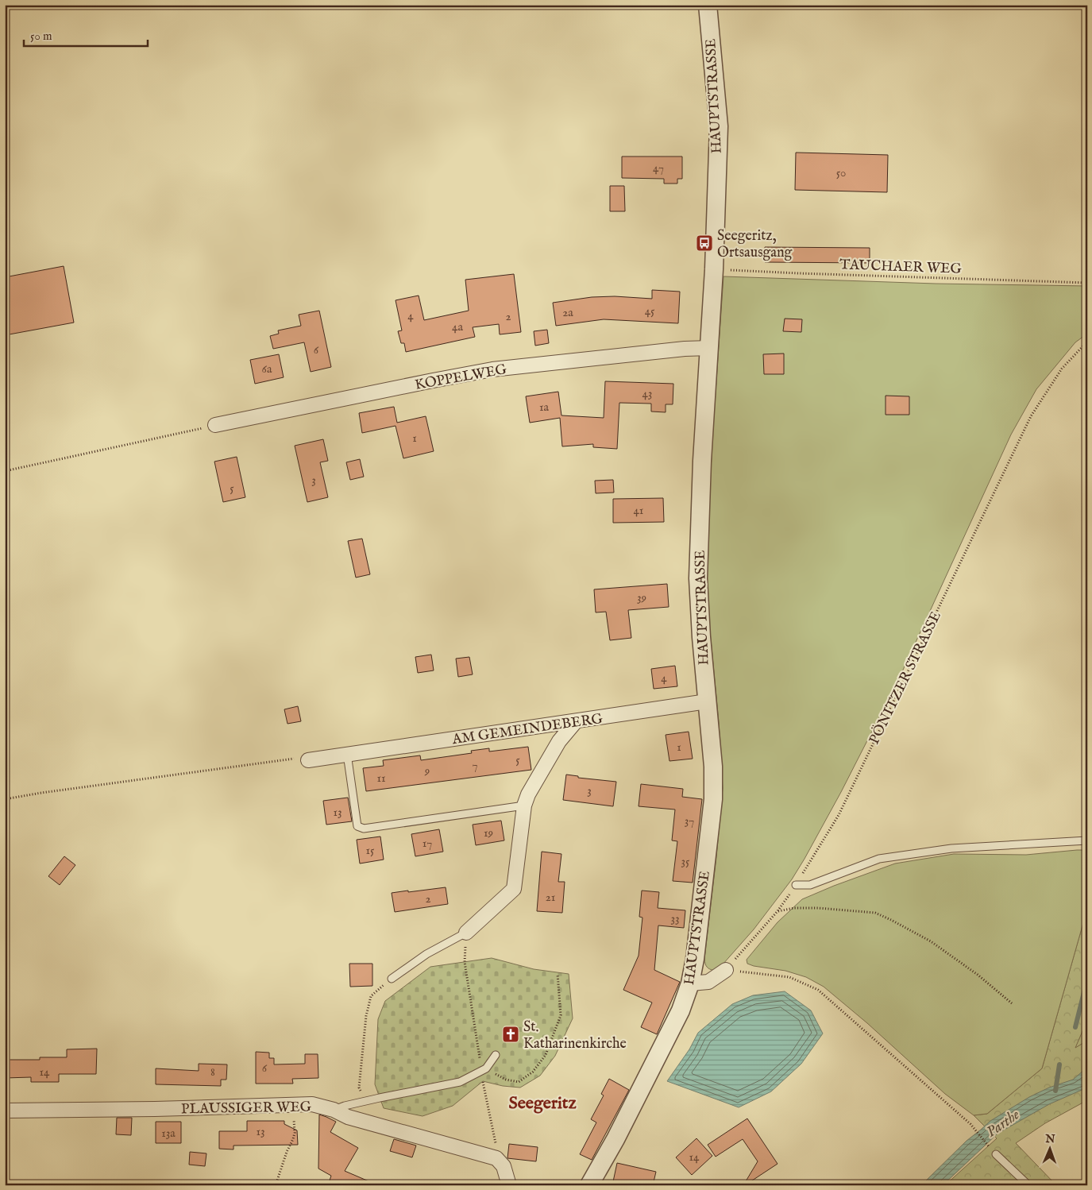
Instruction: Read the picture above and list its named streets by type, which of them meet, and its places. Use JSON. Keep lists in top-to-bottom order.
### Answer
{
  "streets": {
    "street": [
      "HAUPTSTRASSE",
      "KOPPELWEG",
      "AM GEMEINDEBERG",
      "PLAUSSIGER WEG"
    ],
    "path": ["TAUCHAER WEG", "PÖNITZER STRASSE"]
  },
  "crossings": [
    ["HAUPTSTRASSE", "TAUCHAER WEG"],
    ["HAUPTSTRASSE", "KOPPELWEG"],
    ["HAUPTSTRASSE", "AM GEMEINDEBERG"]
  ],
  "districts": ["Seegeritz"],
  "water": ["Parthe"],
  "places": {
    "bus stop": ["Seegeritz, Ortsausgang"],
    "church": ["St. Katharinenkirche"]
  },
  "house_numbers": [
    "47",
    "50",
    "45",
    "2a",
    "4",
    "2",
    "4a",
    "6",
    "6a",
    "43",
    "1a",
    "1",
    "3",
    "5",
    "41",
    "39",
    "4",
    "1",
    "5",
    "7",
    "9",
    "11",
    "3",
    "13",
    "37",
    "19",
    "17",
    "15",
    "35",
    "21",
    "2",
    "33",
    "6",
    "14",
    "8",
    "13",
    "13a",
    "14"
  ],
  "scale_bar": "50 m",
  "north": "top"
}
